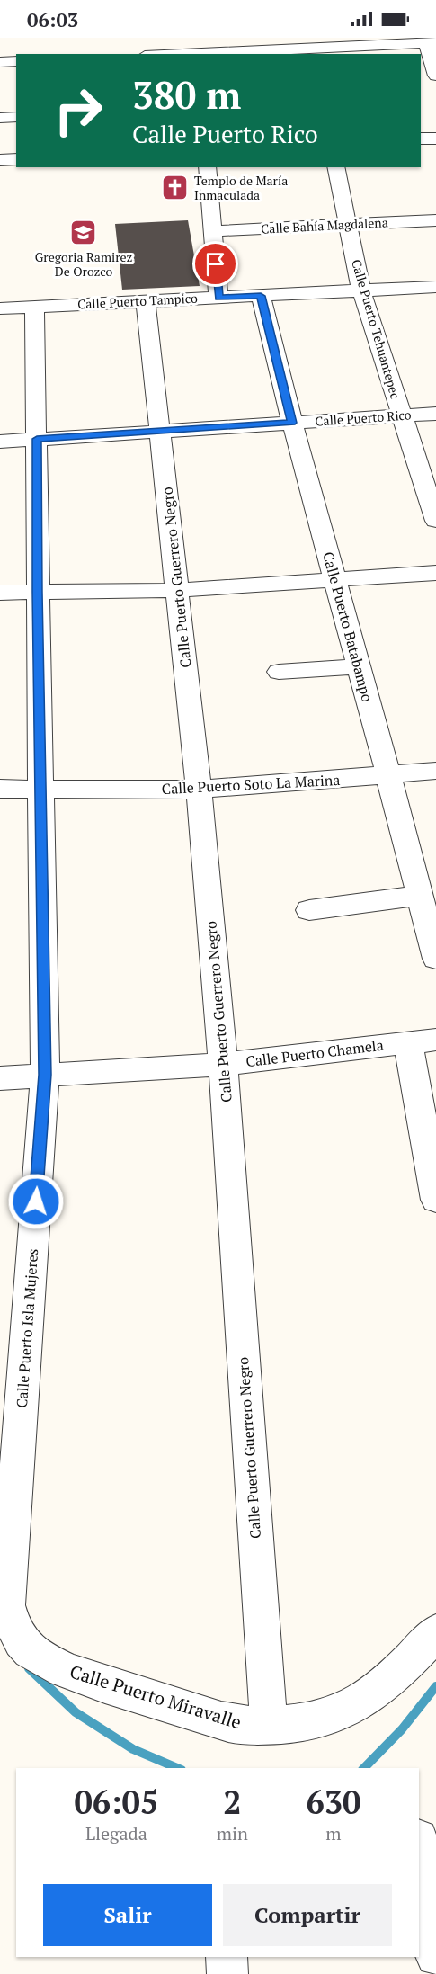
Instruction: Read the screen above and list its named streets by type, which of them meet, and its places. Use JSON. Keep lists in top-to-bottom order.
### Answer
{
  "streets": {
    "street": [
      "Calle Bahía Magdalena",
      "Calle Puerto Tampico",
      "Calle Puerto Tehuantepec",
      "Calle Puerto Rico",
      "Calle Puerto Guerrero Negro",
      "Calle Puerto Batabampo",
      "Calle Puerto Soto La Marina",
      "Calle Puerto Chamela",
      "Calle Puerto Isla Mujeres",
      "Calle Puerto Miravalle"
    ]
  },
  "crossings": [
    ["Calle Bahía Magdalena", "Calle Puerto Tehuantepec"],
    ["Calle Puerto Tampico", "Calle Puerto Tehuantepec"],
    ["Calle Puerto Tampico", "Calle Puerto Guerrero Negro"],
    ["Calle Puerto Tampico", "Calle Puerto Batabampo"],
    ["Calle Puerto Tampico", "Calle Puerto Isla Mujeres"],
    ["Calle Puerto Tehuantepec", "Calle Puerto Rico"],
    ["Calle Puerto Rico", "Calle Puerto Guerrero Negro"],
    ["Calle Puerto Rico", "Calle Puerto Batabampo"],
    ["Calle Puerto Rico", "Calle Puerto Isla Mujeres"],
    ["Calle Puerto Guerrero Negro", "Calle Puerto Soto La Marina"],
    ["Calle Puerto Guerrero Negro", "Calle Puerto Chamela"],
    ["Calle Puerto Guerrero Negro", "Calle Puerto Miravalle"],
    ["Calle Puerto Batabampo", "Calle Puerto Soto La Marina"],
    ["Calle Puerto Soto La Marina", "Calle Puerto Isla Mujeres"],
    ["Calle Puerto Chamela", "Calle Puerto Isla Mujeres"],
    ["Calle Puerto Isla Mujeres", "Calle Puerto Miravalle"]
  ],
  "places": {
    "church": ["Templo de María Inmaculada"],
    "school or university": ["Gregoria Ramirez De Orozco"]
  },
  "page": {
    "status": "06:03",
    "turn": ["380 m", "Calle Puerto Rico"],
    "eta": [
      "06:05",
      "Llegada",
      "2",
      "min",
      "630",
      "m"
    ],
    "buttons": ["Salir", "Compartir"]
  }
}
